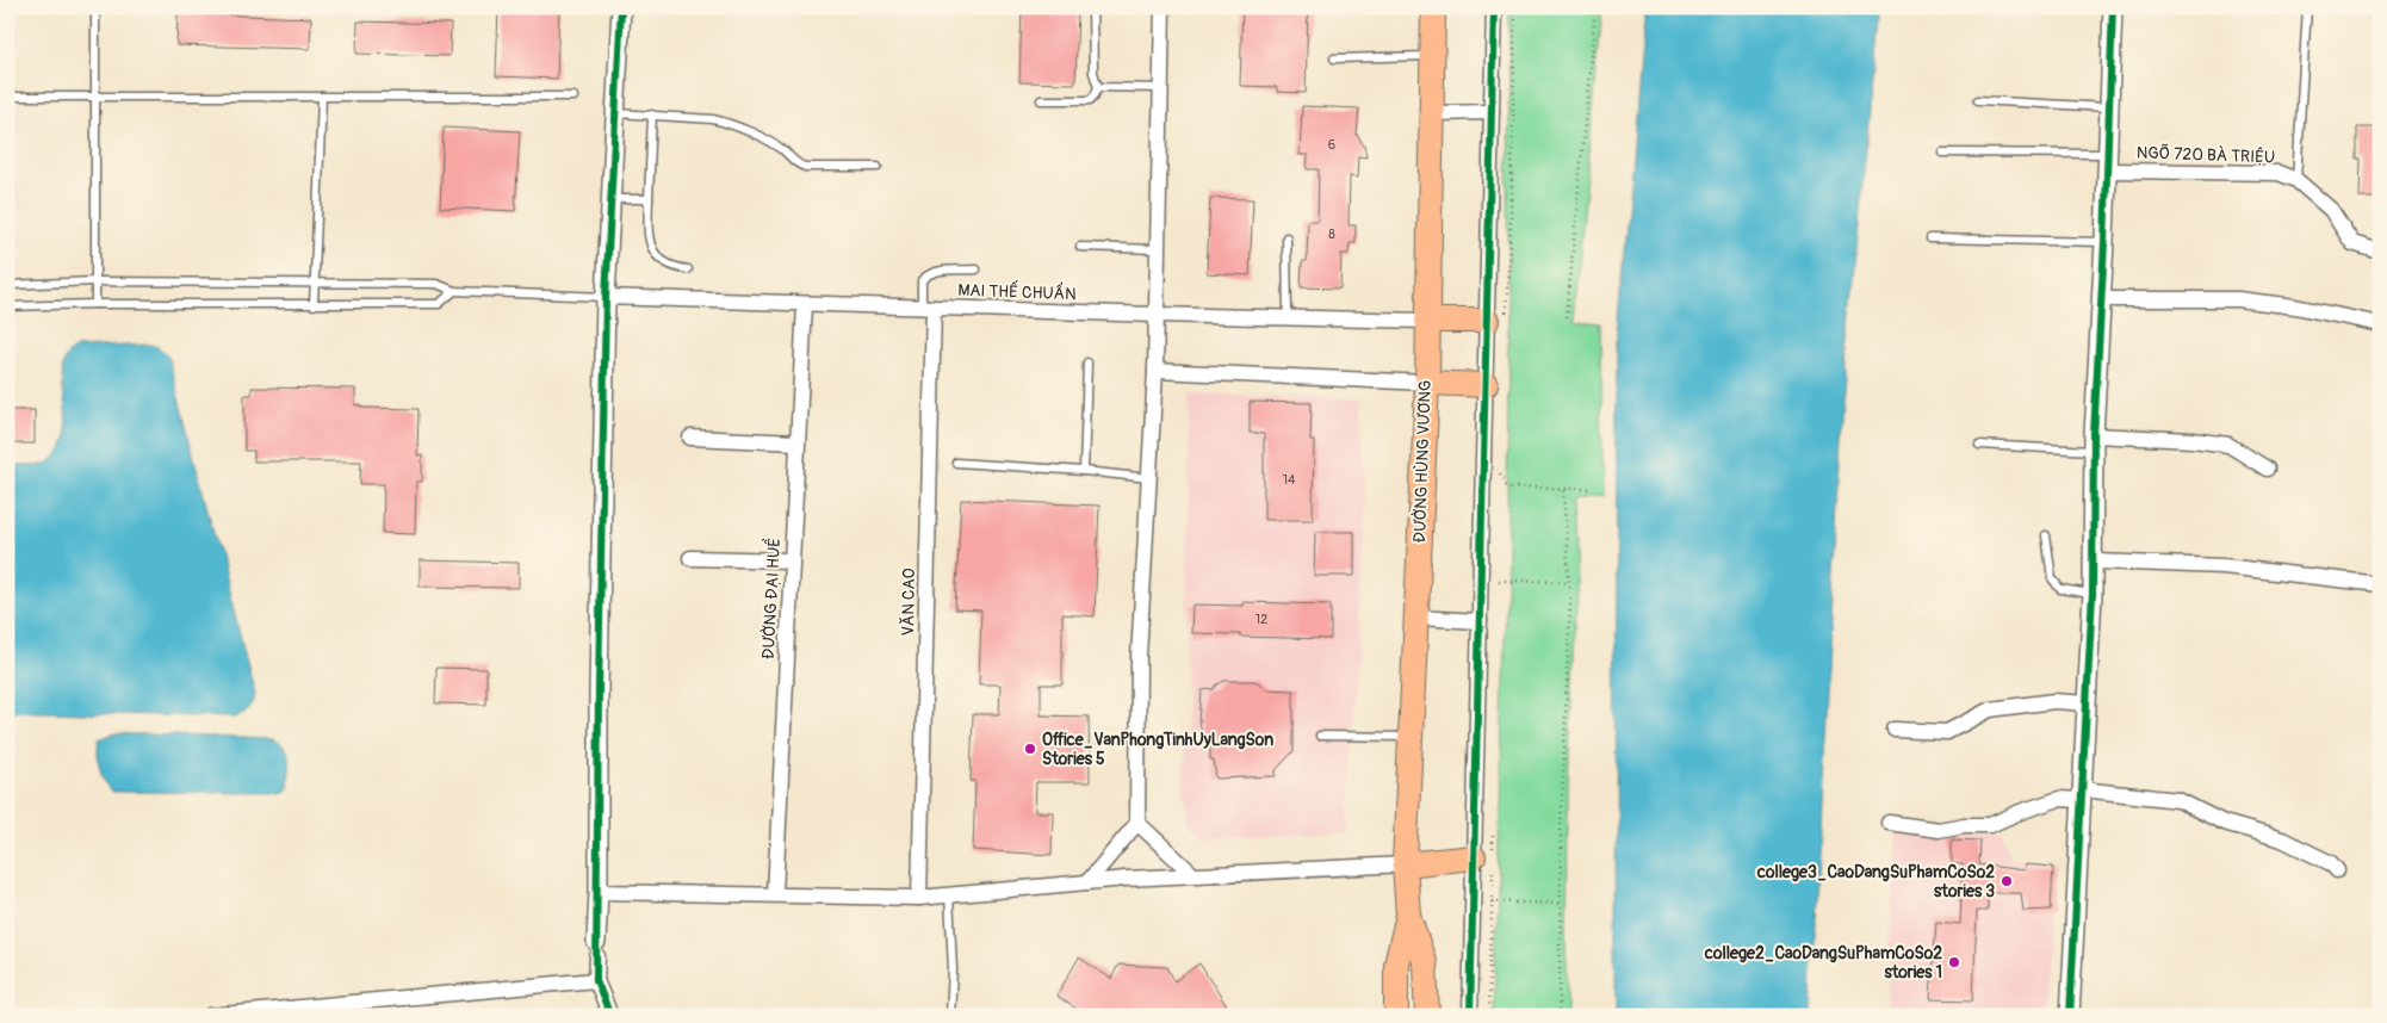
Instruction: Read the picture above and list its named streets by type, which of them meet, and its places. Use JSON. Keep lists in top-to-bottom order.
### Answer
{
  "streets": {
    "main road": ["ĐƯỜNG HÙNG VƯƠNG"],
    "street": [
      "NGÕ 720 BÀ TRIỆU",
      "MAI THẾ CHUẨN",
      "ĐƯỜNG ĐẠI HUỀ",
      "VĂN CAO"
    ]
  },
  "crossings": [
    ["MAI THẾ CHUẨN", "ĐƯỜNG HÙNG VƯƠNG"],
    ["MAI THẾ CHUẨN", "ĐƯỜNG ĐẠI HUỀ"],
    ["MAI THẾ CHUẨN", "VĂN CAO"]
  ],
  "places": ["Office_VanPhongTinhUyLangSon Stories 5", "college3_CaoDangSuPhamCoSo2 stories 3", "college2_CaoDangSuPhamCoSo2 stories 1"],
  "house_numbers": [
    "6",
    "8",
    "14",
    "12"
  ]
}
